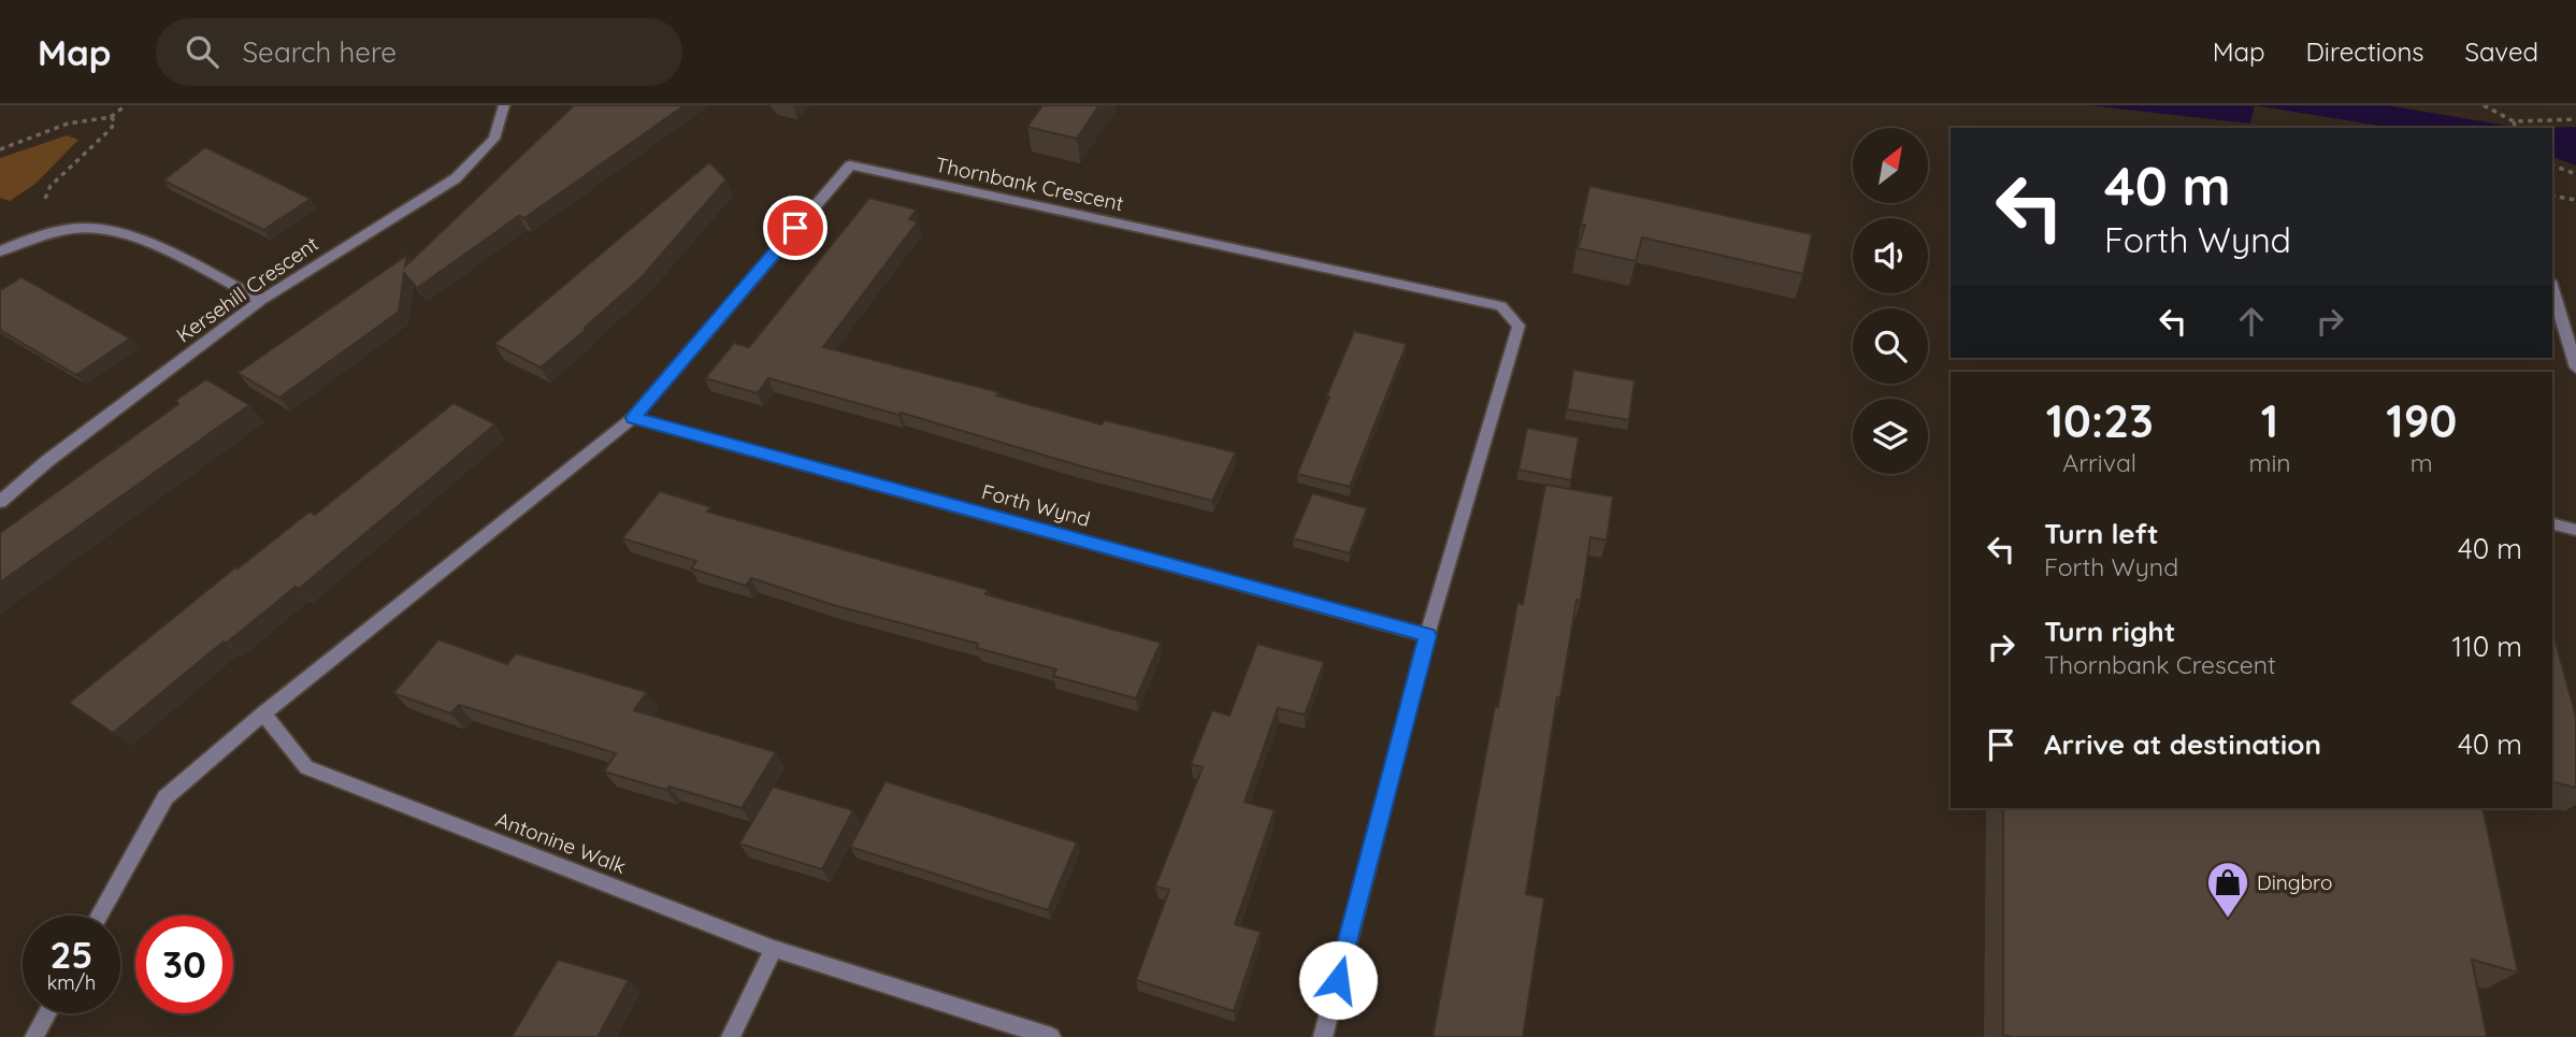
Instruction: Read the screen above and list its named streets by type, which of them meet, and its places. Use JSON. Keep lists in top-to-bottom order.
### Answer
{
  "streets": {
    "street": [
      "Thornbank Crescent",
      "Kersehill Crescent",
      "Forth Wynd",
      "Antonine Walk"
    ]
  },
  "crossings": [
    ["Thornbank Crescent", "Forth Wynd"]
  ],
  "places": {
    "shop": ["Dingbro"]
  },
  "north": "top right",
  "page": {
    "header": "Map",
    "search": "Search here",
    "nav": ["Map", "Directions", "Saved"],
    "turn": ["40 m", "Forth Wynd"],
    "eta": [
      "10:23",
      "Arrival",
      "1",
      "min",
      "190",
      "m"
    ],
    "list": [
      {
        "name": "Turn left",
        "note": "Forth Wynd",
        "value": "40 m"
      },
      {
        "name": "Turn right",
        "note": "Thornbank Crescent",
        "value": "110 m"
      },
      {
        "name": "Arrive at destination",
        "value": "40 m"
      }
    ],
    "speed": "25 km/h",
    "limit": "30"
  }
}
